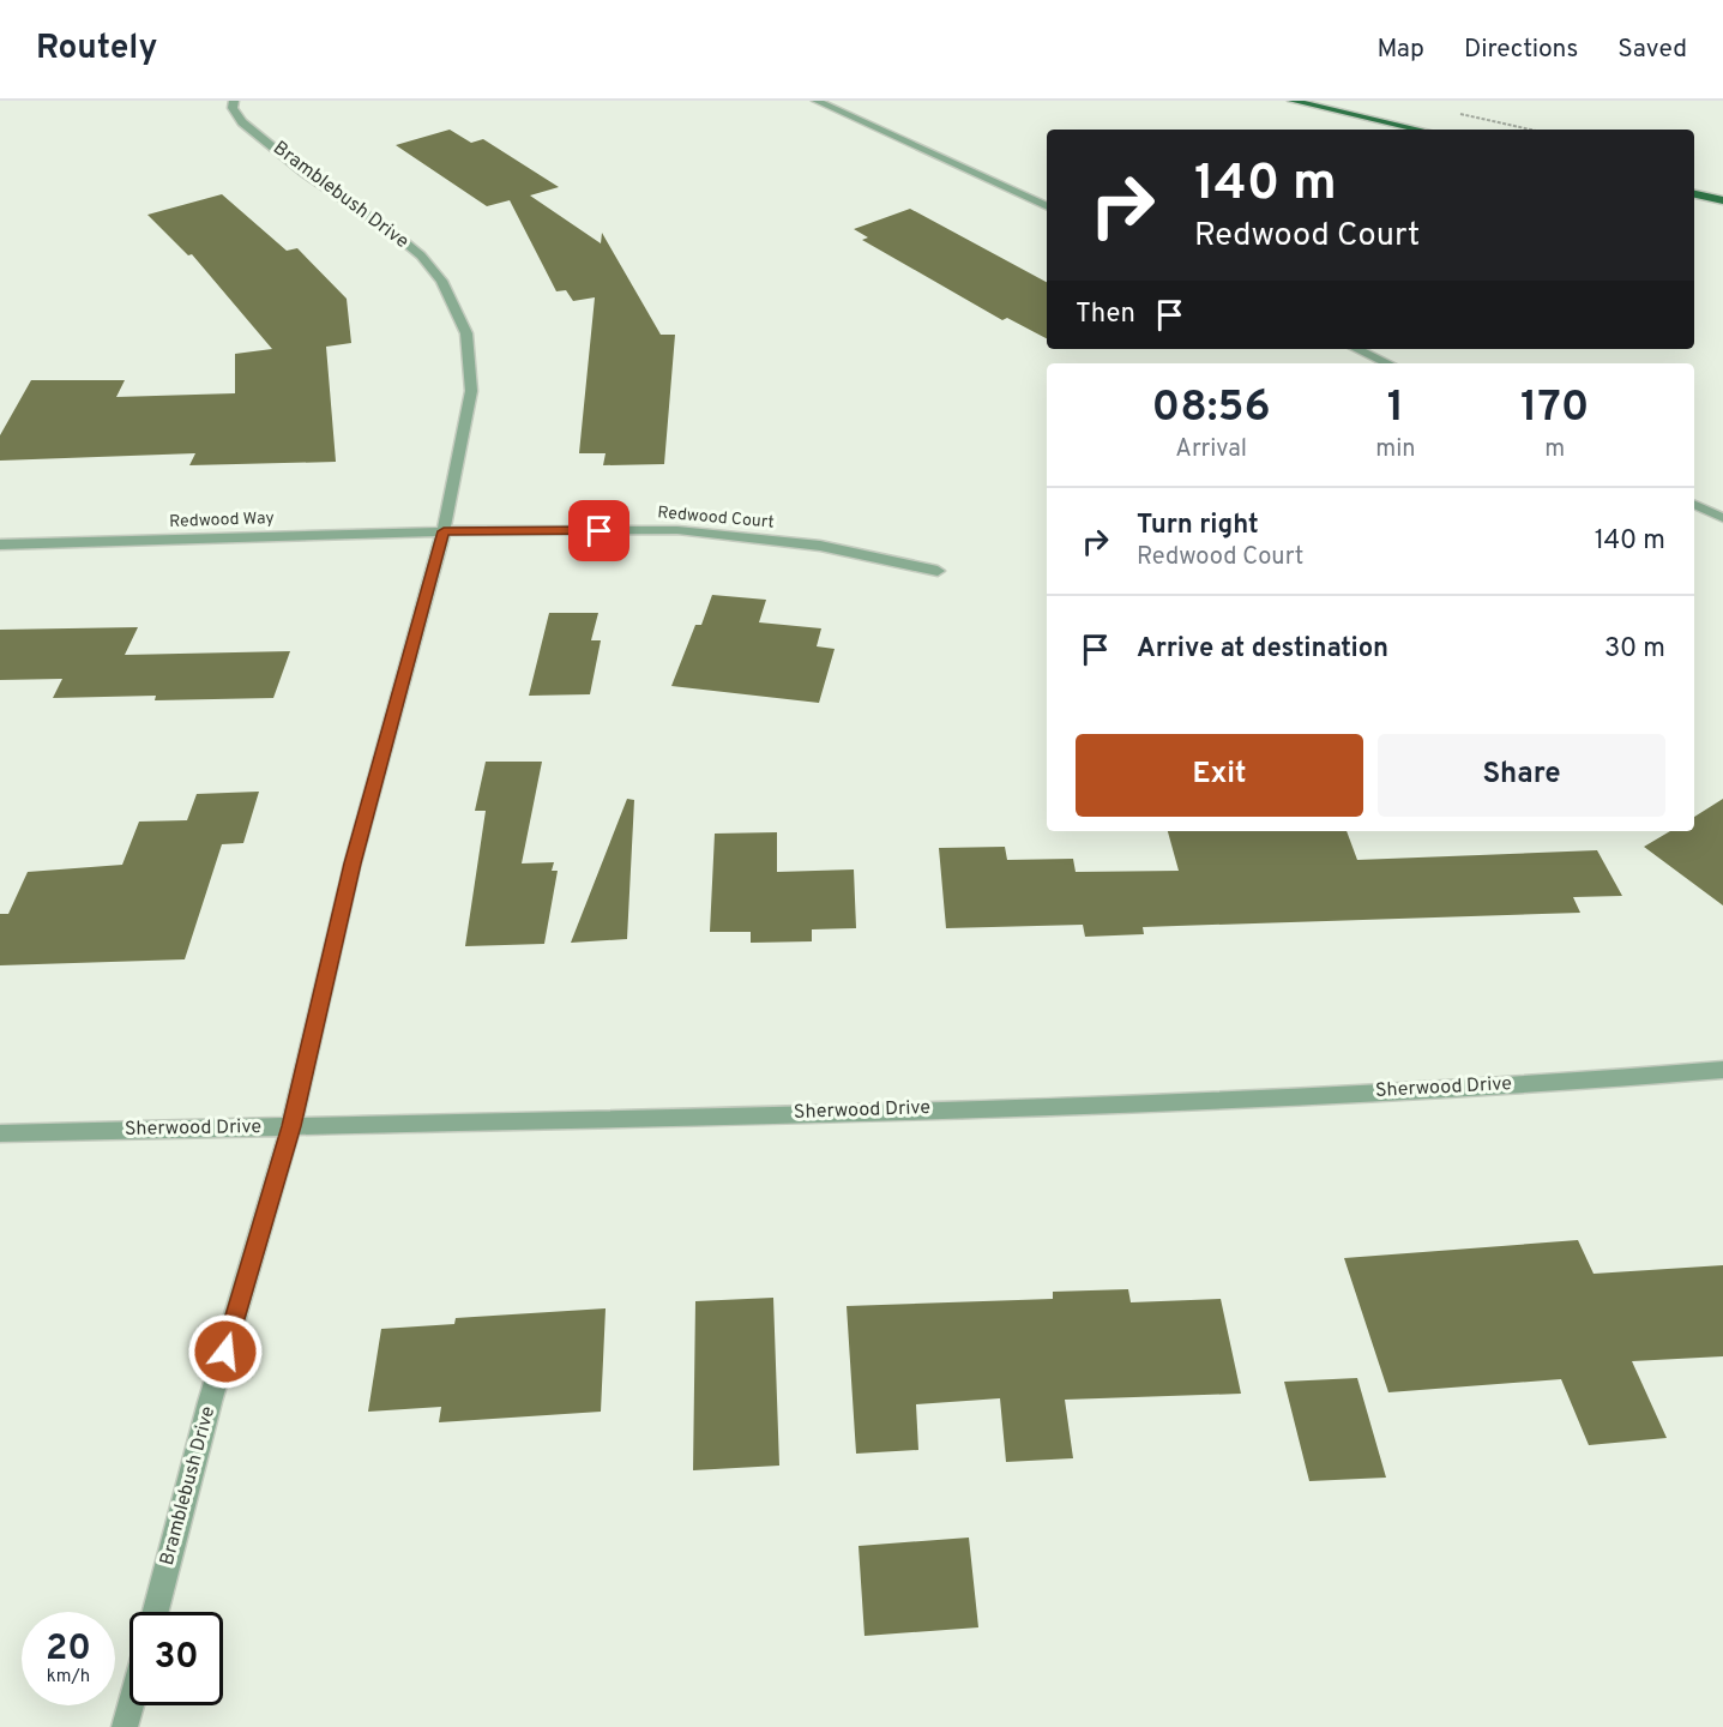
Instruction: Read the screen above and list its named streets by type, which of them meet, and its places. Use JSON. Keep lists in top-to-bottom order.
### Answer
{
  "streets": {
    "street": [
      "Bramblebush Drive",
      "Redwood Court",
      "Redwood Way",
      "Sherwood Drive"
    ]
  },
  "crossings": [
    ["Bramblebush Drive", "Redwood Court"],
    ["Bramblebush Drive", "Redwood Way"],
    ["Bramblebush Drive", "Sherwood Drive"],
    ["Redwood Court", "Redwood Way"]
  ],
  "page": {
    "header": "Routely",
    "nav": ["Map", "Directions", "Saved"],
    "turn": ["140 m", "Redwood Court"],
    "then": "Then",
    "eta": [
      "08:56",
      "Arrival",
      "1",
      "min",
      "170",
      "m"
    ],
    "list": [
      {
        "name": "Turn right",
        "note": "Redwood Court",
        "value": "140 m"
      },
      {
        "name": "Arrive at destination",
        "value": "30 m"
      }
    ],
    "buttons": ["Exit", "Share"],
    "speed": "20 km/h",
    "limit": "30"
  }
}
